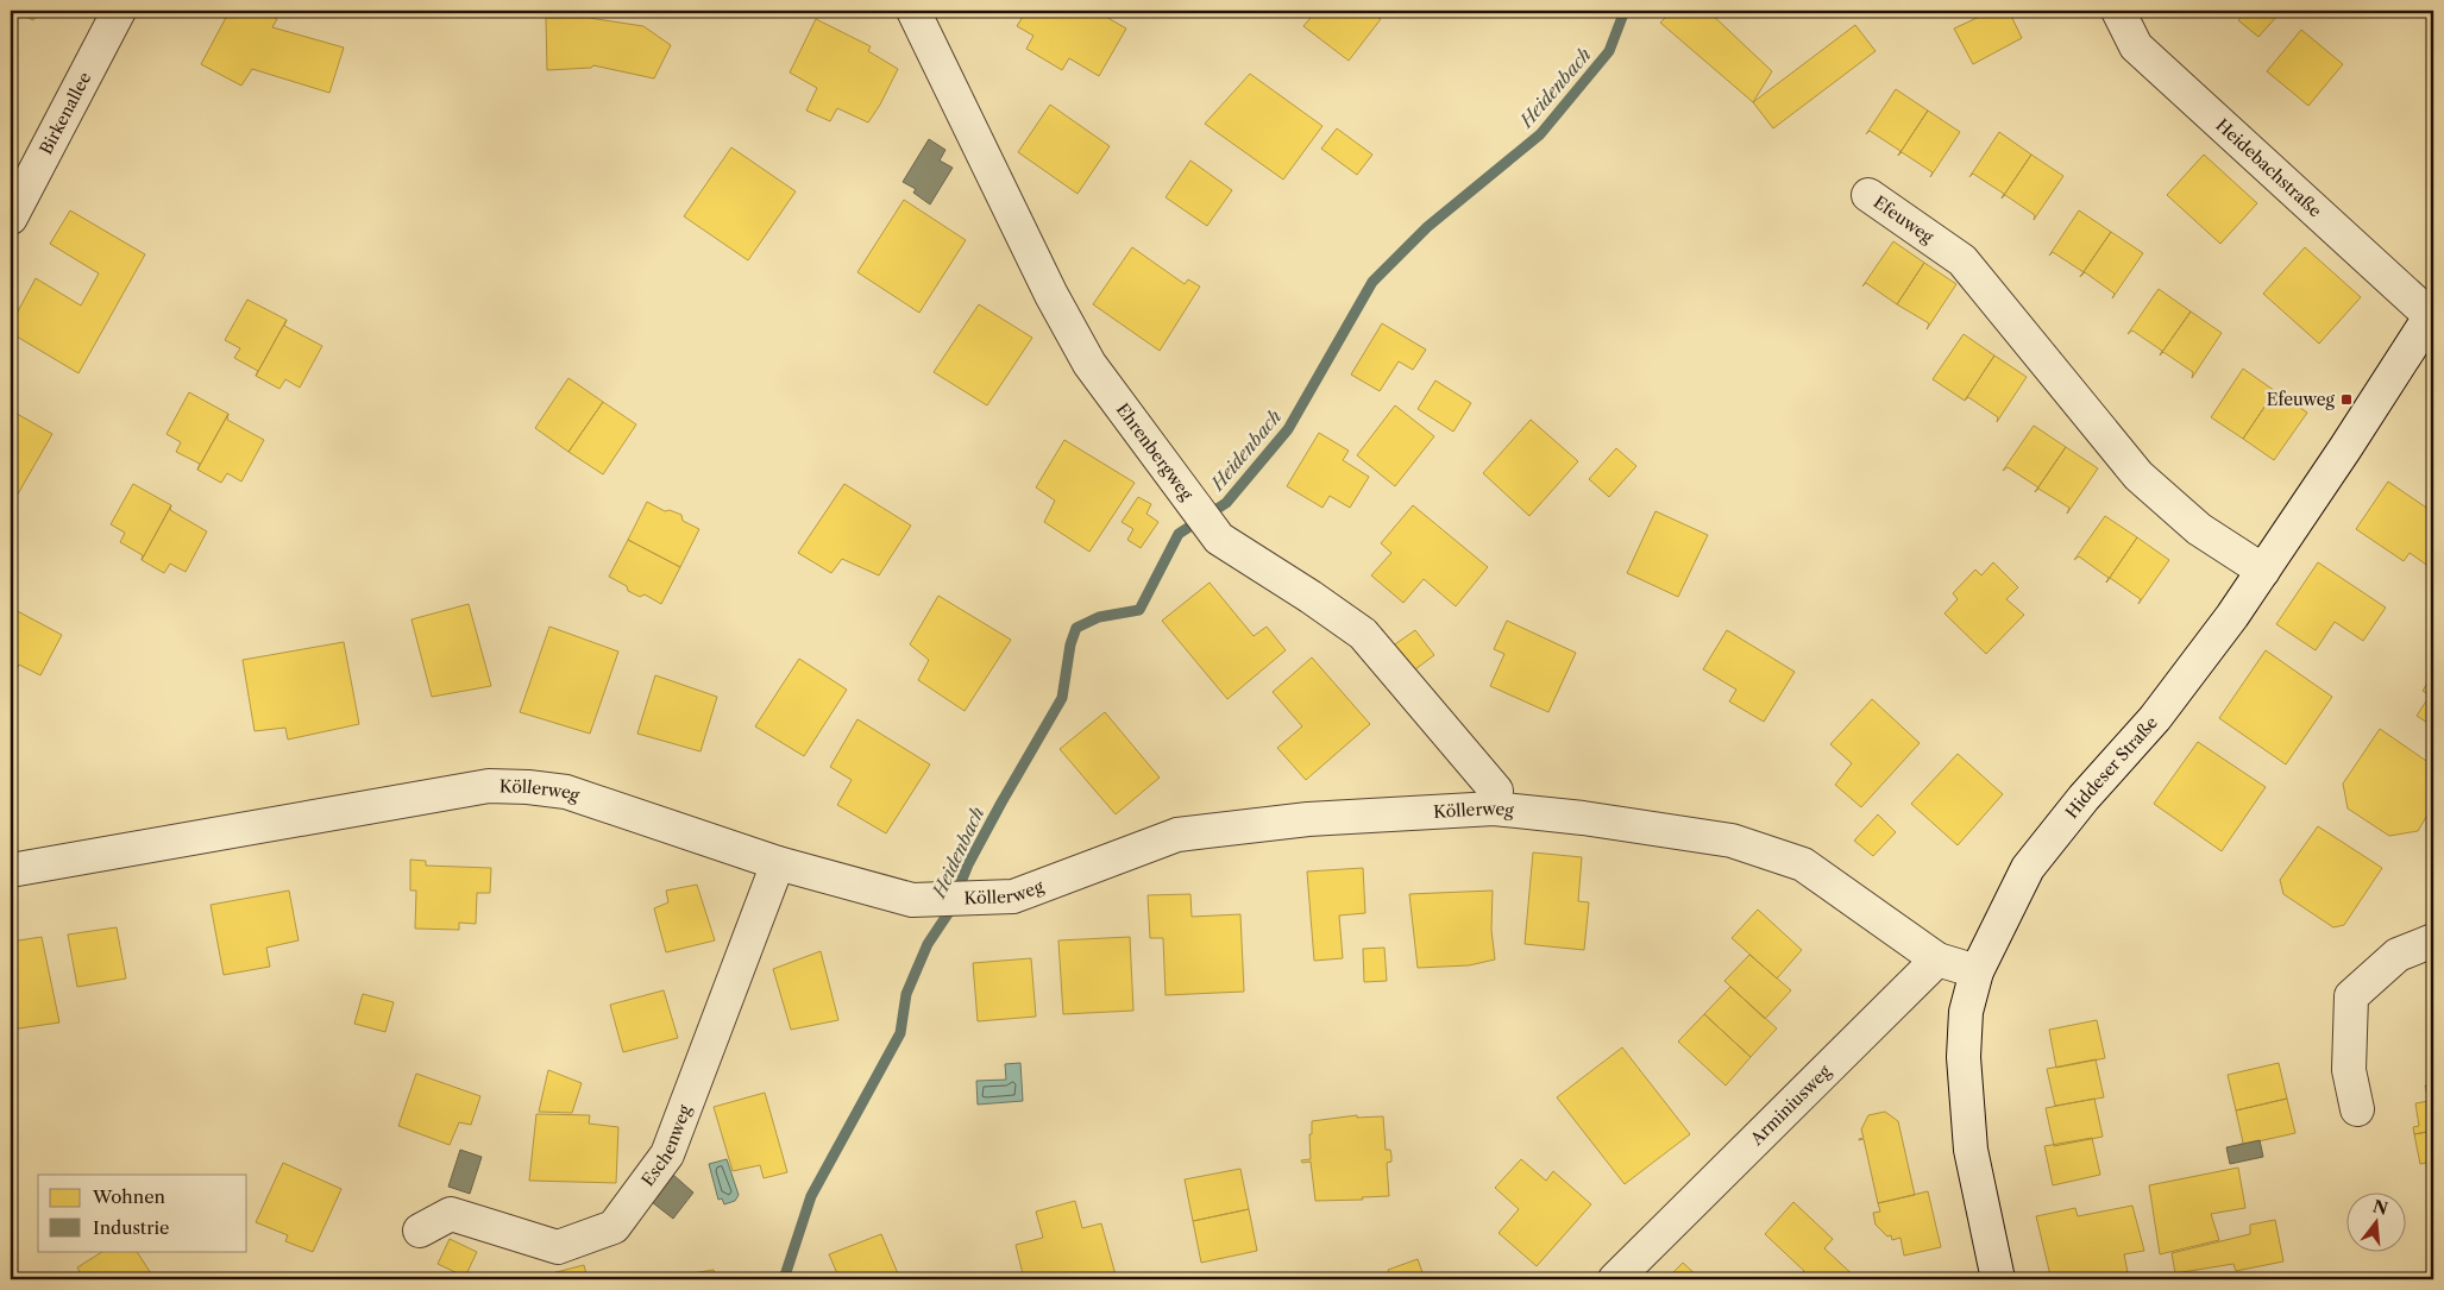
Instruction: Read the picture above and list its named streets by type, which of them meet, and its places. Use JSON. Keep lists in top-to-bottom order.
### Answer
{
  "streets": {
    "street": [
      "Birkenallee",
      "Heidebachstraße",
      "Efeuweg",
      "Ehrenbergweg",
      "Hiddeser Straße",
      "Köllerweg",
      "Arminiusweg",
      "Eschenweg"
    ]
  },
  "crossings": [
    ["Heidebachstraße", "Hiddeser Straße"],
    ["Efeuweg", "Hiddeser Straße"],
    ["Ehrenbergweg", "Köllerweg"],
    ["Köllerweg", "Arminiusweg"],
    ["Köllerweg", "Eschenweg"]
  ],
  "water": ["Heidenbach"],
  "places": {
    "transit": ["Efeuweg"]
  },
  "legend": ["Wohnen", "Industrie"],
  "north": "top"
}
